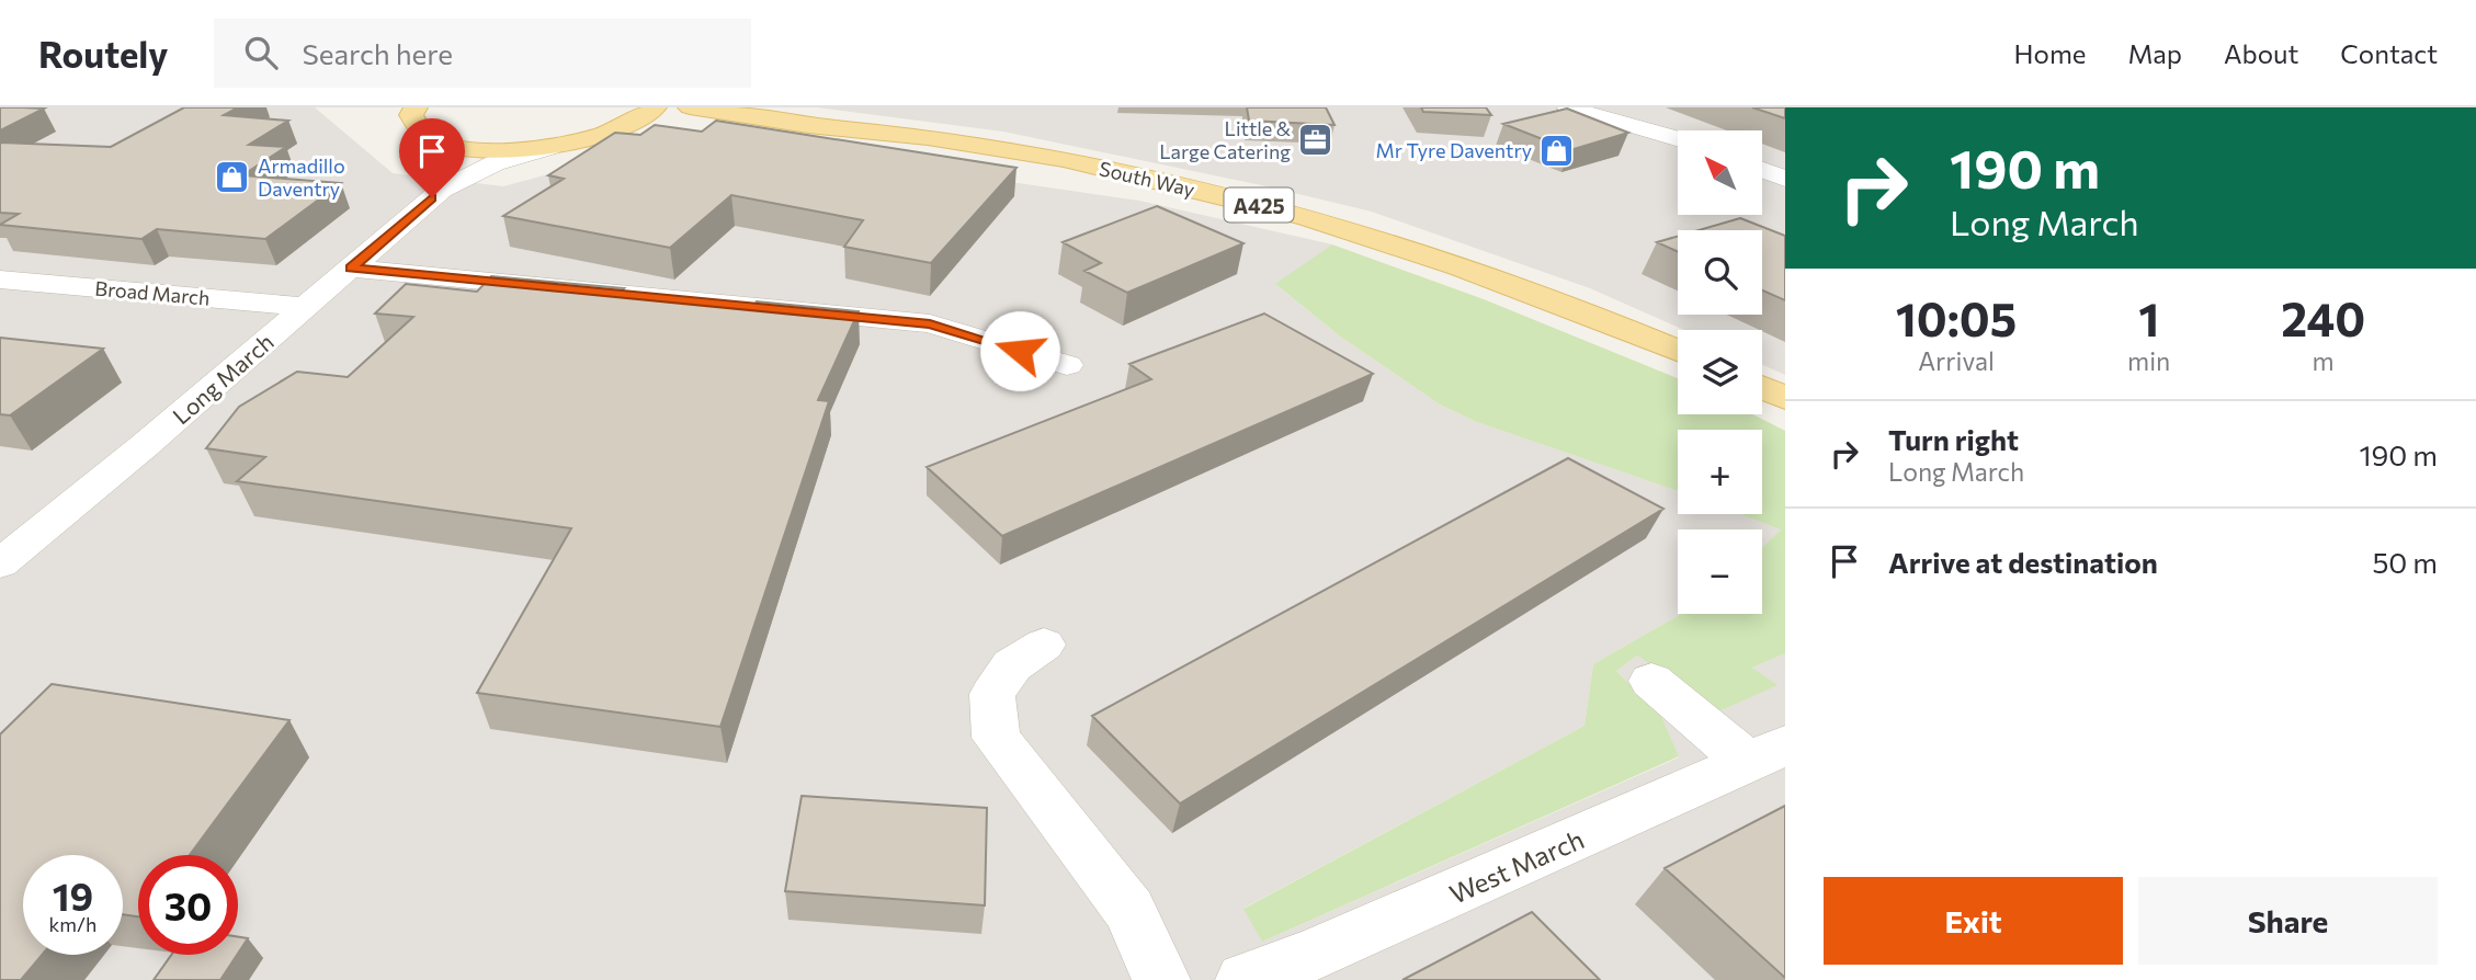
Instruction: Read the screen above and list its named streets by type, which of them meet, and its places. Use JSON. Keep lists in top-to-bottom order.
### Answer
{
  "streets": {
    "main road": ["South Way", "A425"],
    "street": ["Broad March", "Long March", "West March"]
  },
  "crossings": [
    ["Broad March", "Long March"]
  ],
  "places": {
    "office": ["Little & Large Catering"],
    "shop": ["Mr Tyre Daventry", "Armadillo Daventry"]
  },
  "north": "top left",
  "page": {
    "header": "Routely",
    "search": "Search here",
    "nav": [
      "Home",
      "Map",
      "About",
      "Contact"
    ],
    "turn": ["190 m", "Long March"],
    "map_buttons": ["+", "−"],
    "eta": [
      "10:05",
      "Arrival",
      "1",
      "min",
      "240",
      "m"
    ],
    "list": [
      {
        "name": "Turn right",
        "note": "Long March",
        "value": "190 m"
      },
      {
        "name": "Arrive at destination",
        "value": "50 m"
      }
    ],
    "speed": "19 km/h",
    "limit": "30",
    "buttons": ["Exit", "Share"]
  }
}
